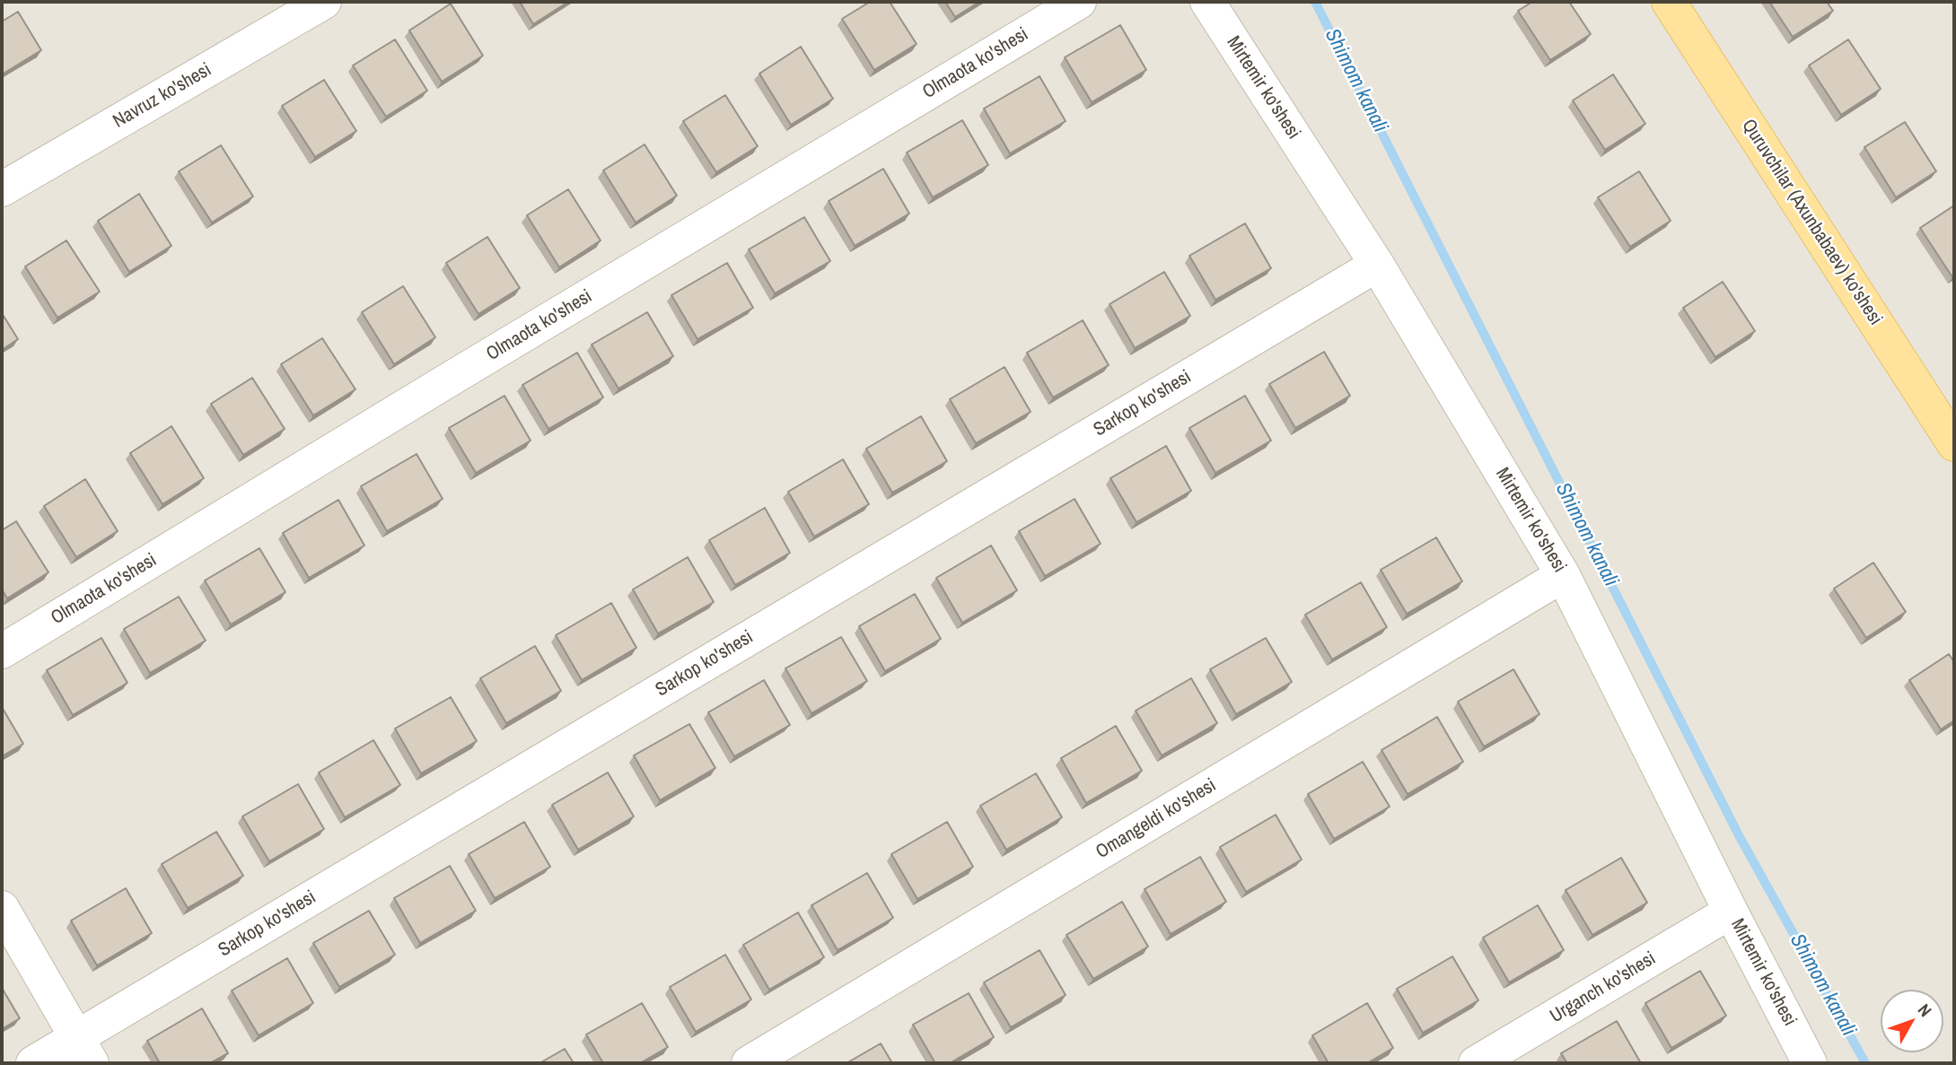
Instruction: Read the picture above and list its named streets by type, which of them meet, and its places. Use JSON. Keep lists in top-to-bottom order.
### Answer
{
  "streets": {
    "main road": ["Quruvchilar (Axunbabaev) ko'shesi"],
    "street": [
      "Olmaota ko'shesi",
      "Mirtemir ko'shesi",
      "Navruz ko'shesi",
      "Sarkop ko'shesi",
      "Omangeldi ko'shesi",
      "Urganch ko'shesi"
    ]
  },
  "crossings": [
    ["Mirtemir ko'shesi", "Sarkop ko'shesi"],
    ["Mirtemir ko'shesi", "Omangeldi ko'shesi"],
    ["Mirtemir ko'shesi", "Urganch ko'shesi"]
  ],
  "water": ["Shimom kanali"],
  "north": "top right"
}
